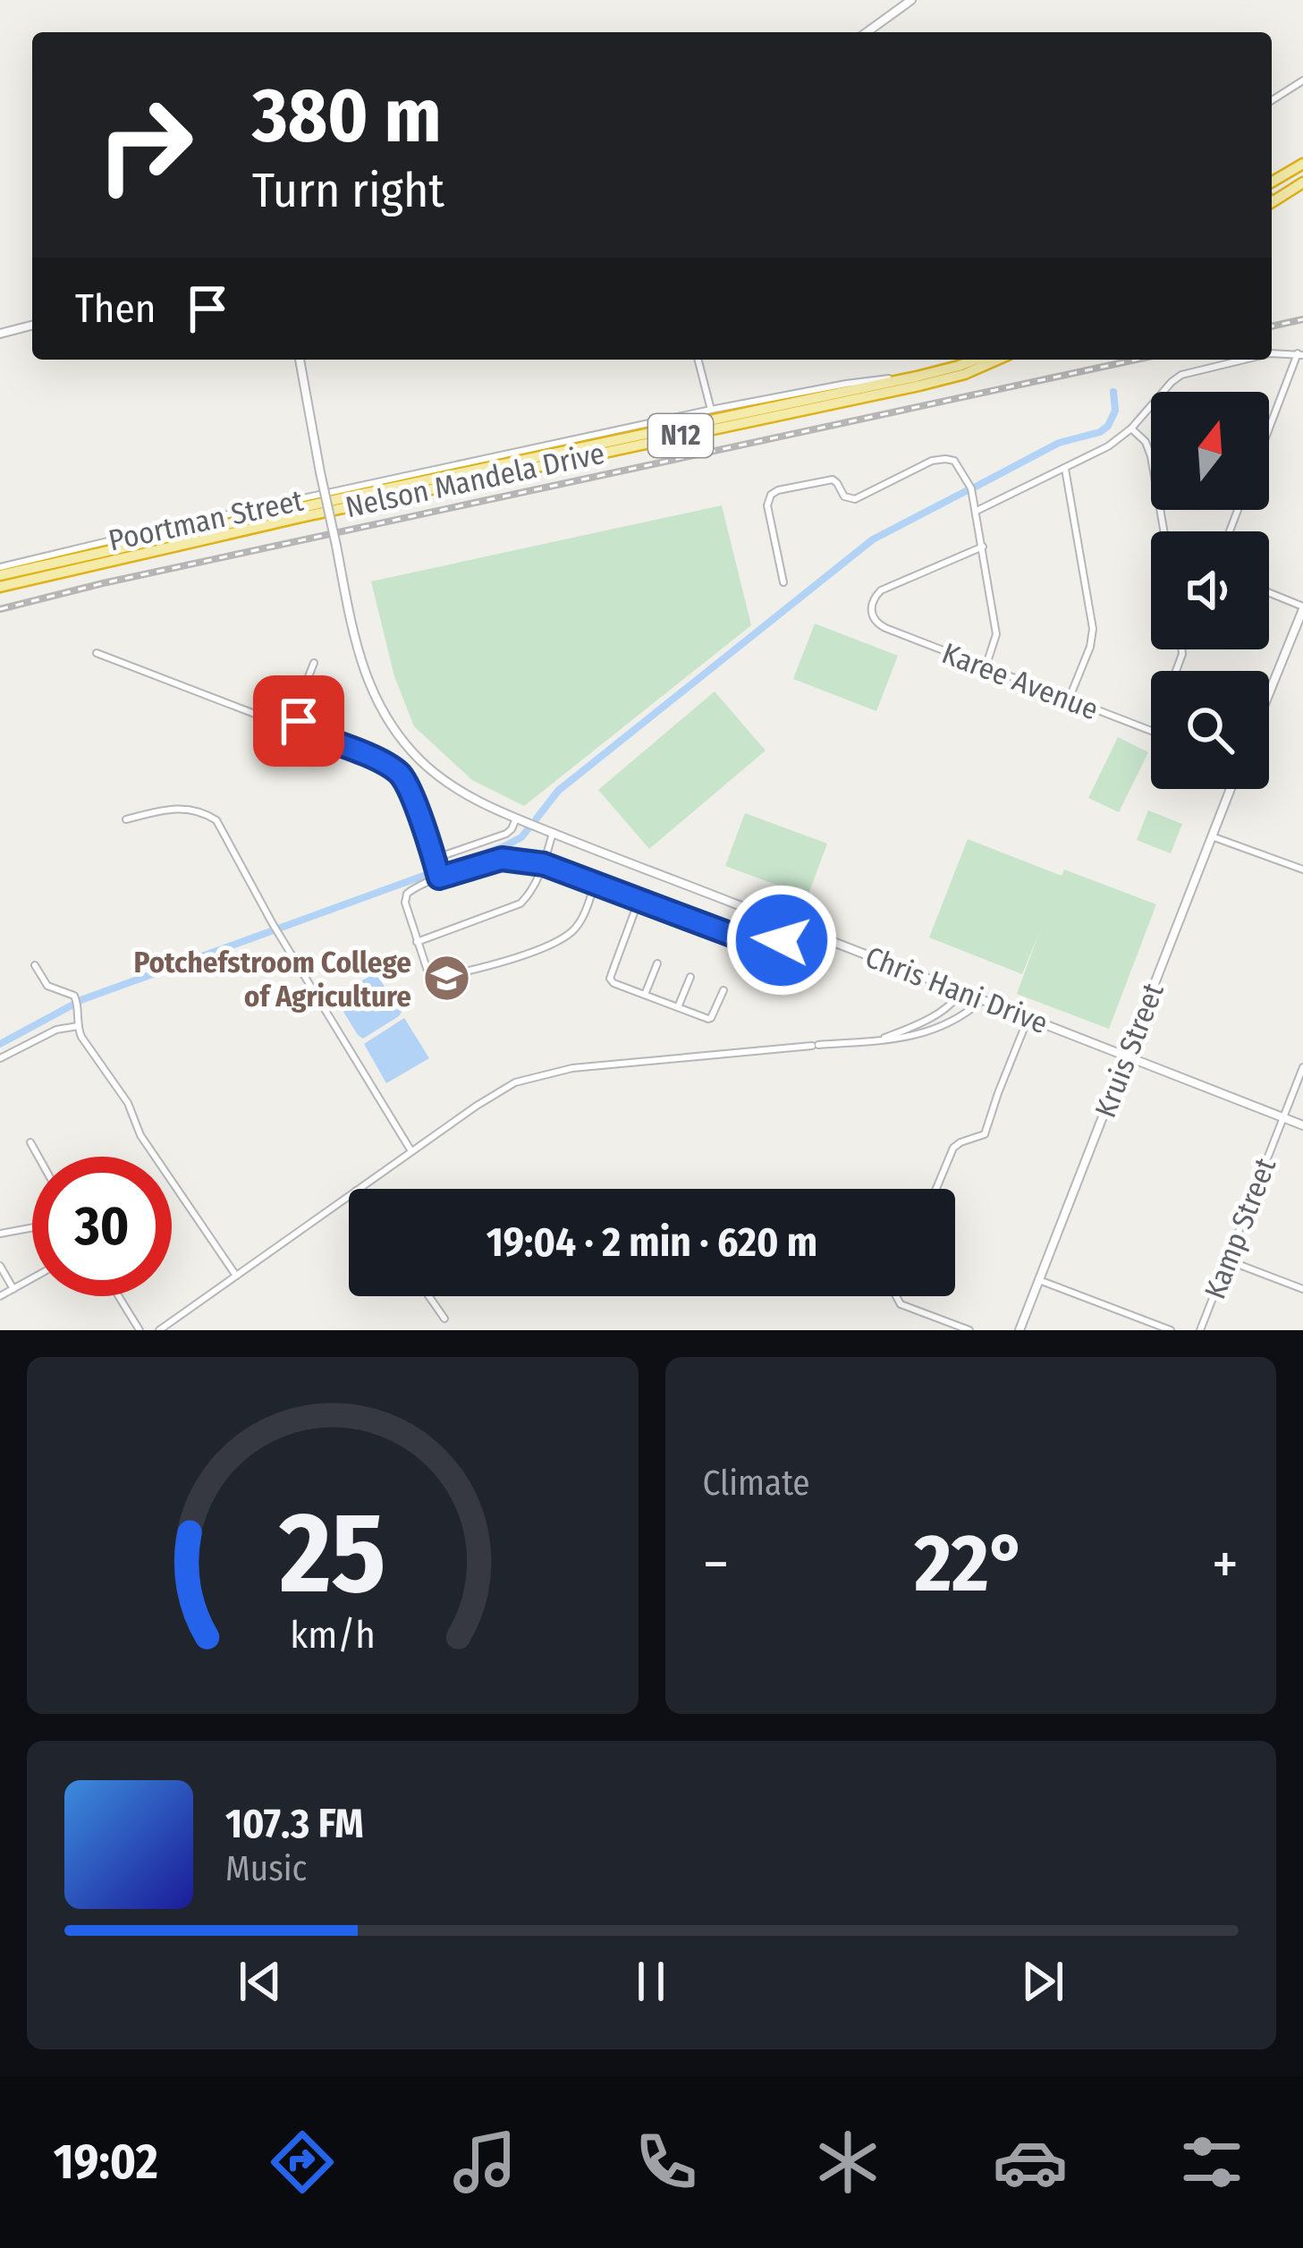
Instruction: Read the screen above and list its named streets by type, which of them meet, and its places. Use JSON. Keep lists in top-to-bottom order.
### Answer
{
  "streets": {
    "highway": ["N12", "Nelson Mandela Drive"],
    "street": [
      "Poortman Street",
      "Karee Avenue",
      "Chris Hani Drive",
      "Kruis Street",
      "Kamp Street"
    ]
  },
  "crossings": [
    ["Nelson Mandela Drive", "Poortman Street"],
    ["Chris Hani Drive", "Kruis Street"],
    ["Chris Hani Drive", "Kamp Street"]
  ],
  "places": {
    "school or university": ["Potchefstroom College of Agriculture"]
  },
  "north": "top",
  "page": {
    "turn": ["380 m", "Turn right"],
    "then": "Then",
    "limit": "30",
    "trip": "19:04 · 2 min · 620 m",
    "tile": "Climate",
    "heat": ["−", "22°", "+"],
    "song": ["107.3 FM", "Music"],
    "tabs": "19:02",
    "gauge": ["25", "km/h"]
  }
}
